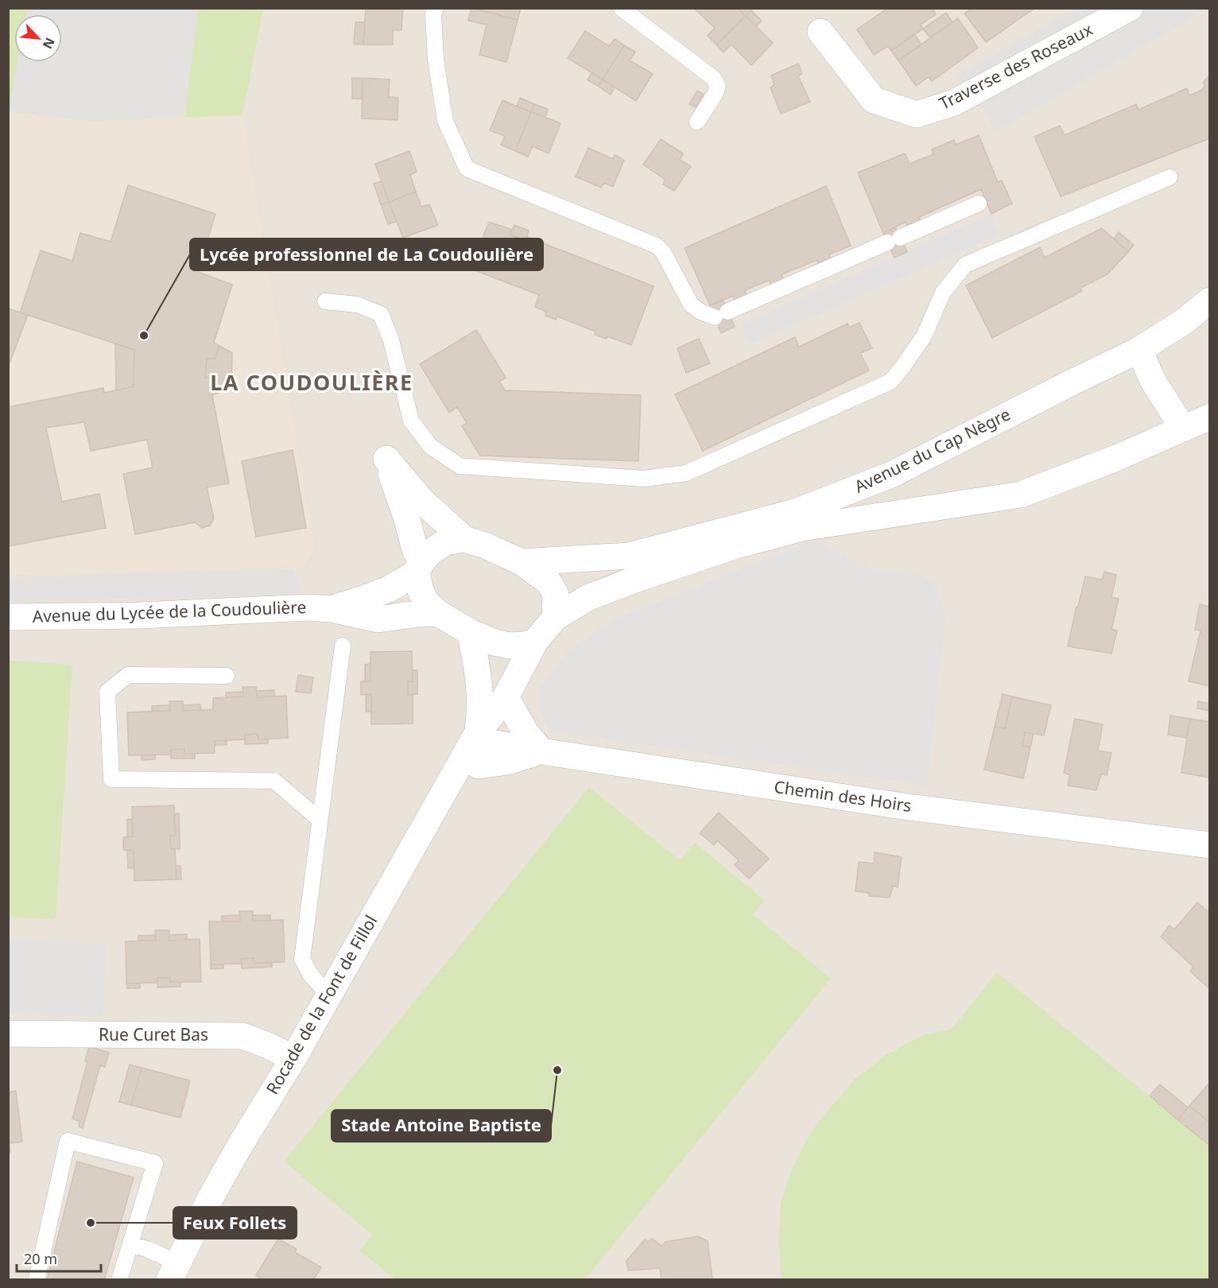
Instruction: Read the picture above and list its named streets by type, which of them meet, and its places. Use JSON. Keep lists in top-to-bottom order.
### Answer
{
  "streets": {
    "street": [
      "Traverse des Roseaux",
      "Avenue du Cap Nègre",
      "Avenue du Lycée de la Coudoulière",
      "Chemin des Hoirs",
      "Rocade de la Font de Fillol",
      "Rue Curet Bas"
    ]
  },
  "crossings": [
    ["Avenue du Cap Nègre", "Avenue du Lycée de la Coudoulière"],
    ["Avenue du Cap Nègre", "Rocade de la Font de Fillol"],
    ["Avenue du Lycée de la Coudoulière", "Rocade de la Font de Fillol"],
    ["Chemin des Hoirs", "Rocade de la Font de Fillol"],
    ["Rocade de la Font de Fillol", "Rue Curet Bas"]
  ],
  "districts": ["LA COUDOULIÈRE"],
  "places": ["Lycée professionnel de La Coudoulière", "Stade Antoine Baptiste", "Feux Follets"],
  "scale_bar": "20 m",
  "north": "bottom right"
}
